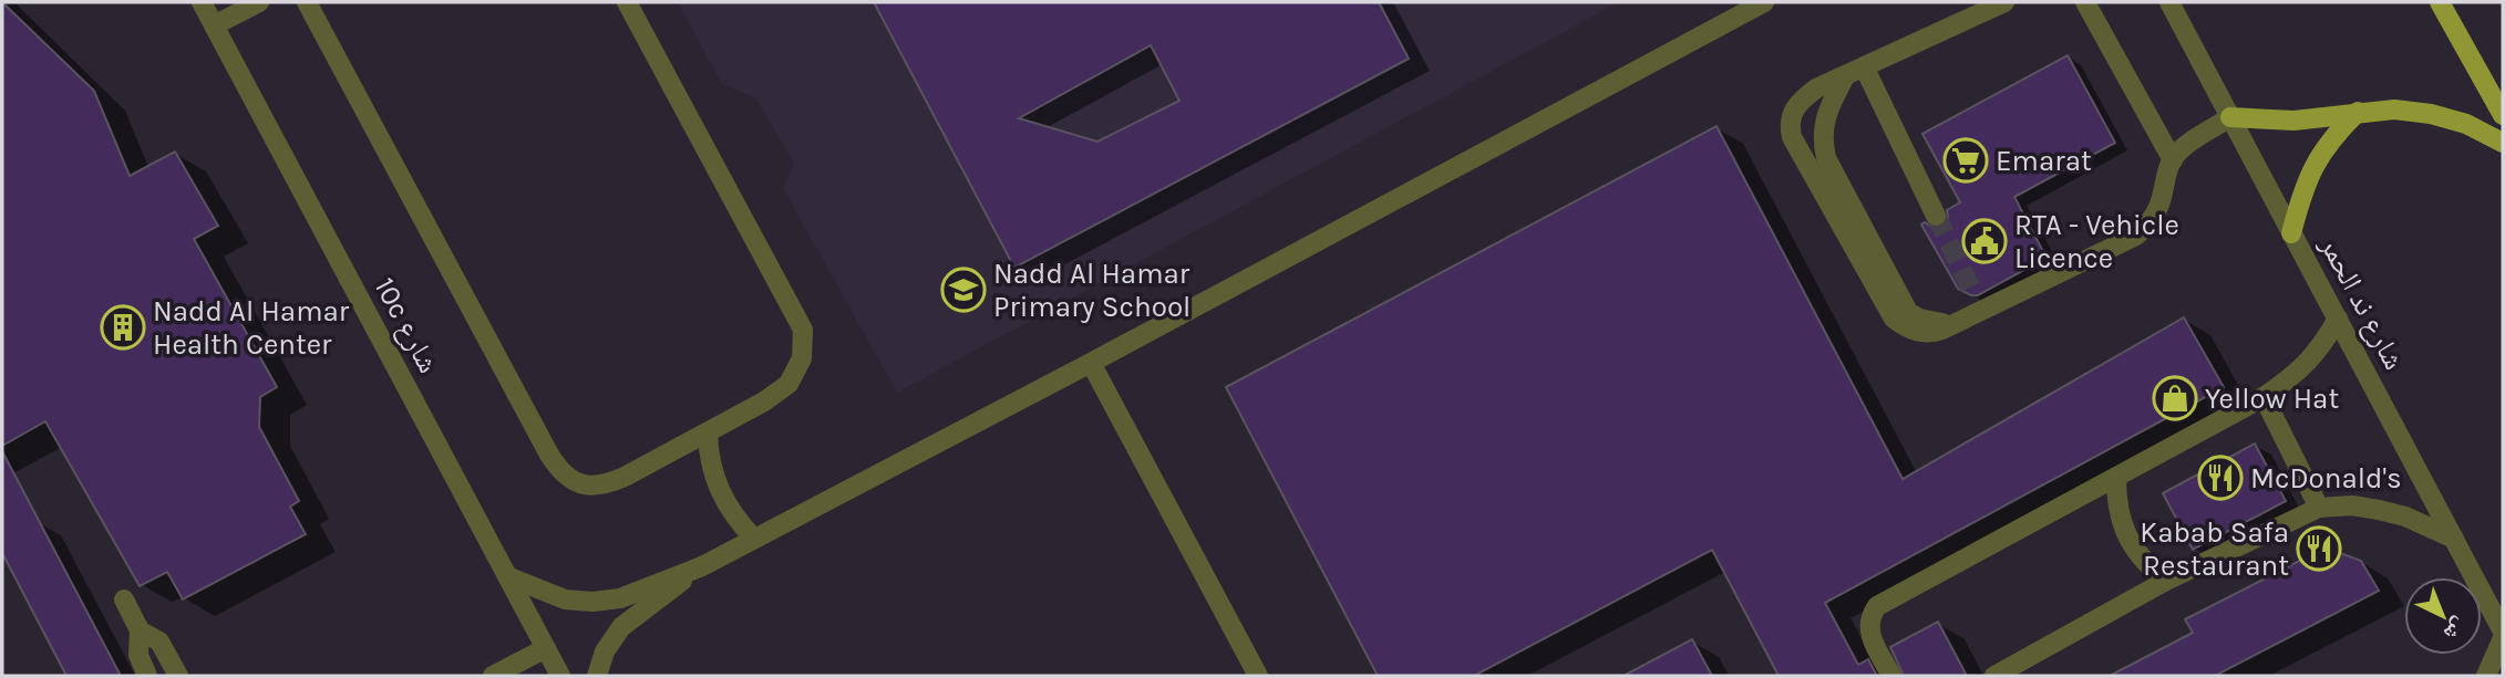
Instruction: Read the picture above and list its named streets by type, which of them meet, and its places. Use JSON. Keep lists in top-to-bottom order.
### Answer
{
  "streets": {
    "street": ["شارع ند الحمر", "10c شارع"]
  },
  "places": {
    "supermarket": ["Emarat"],
    "public building": ["RTA - Vehicle Licence"],
    "school or university": ["Nadd Al Hamar Primary School"],
    "building": ["Nadd Al Hamar Health Center"],
    "shop": ["Yellow Hat"],
    "restaurant": ["McDonald's", "Kabab Safa Restaurant"]
  },
  "north": "bottom right"
}
